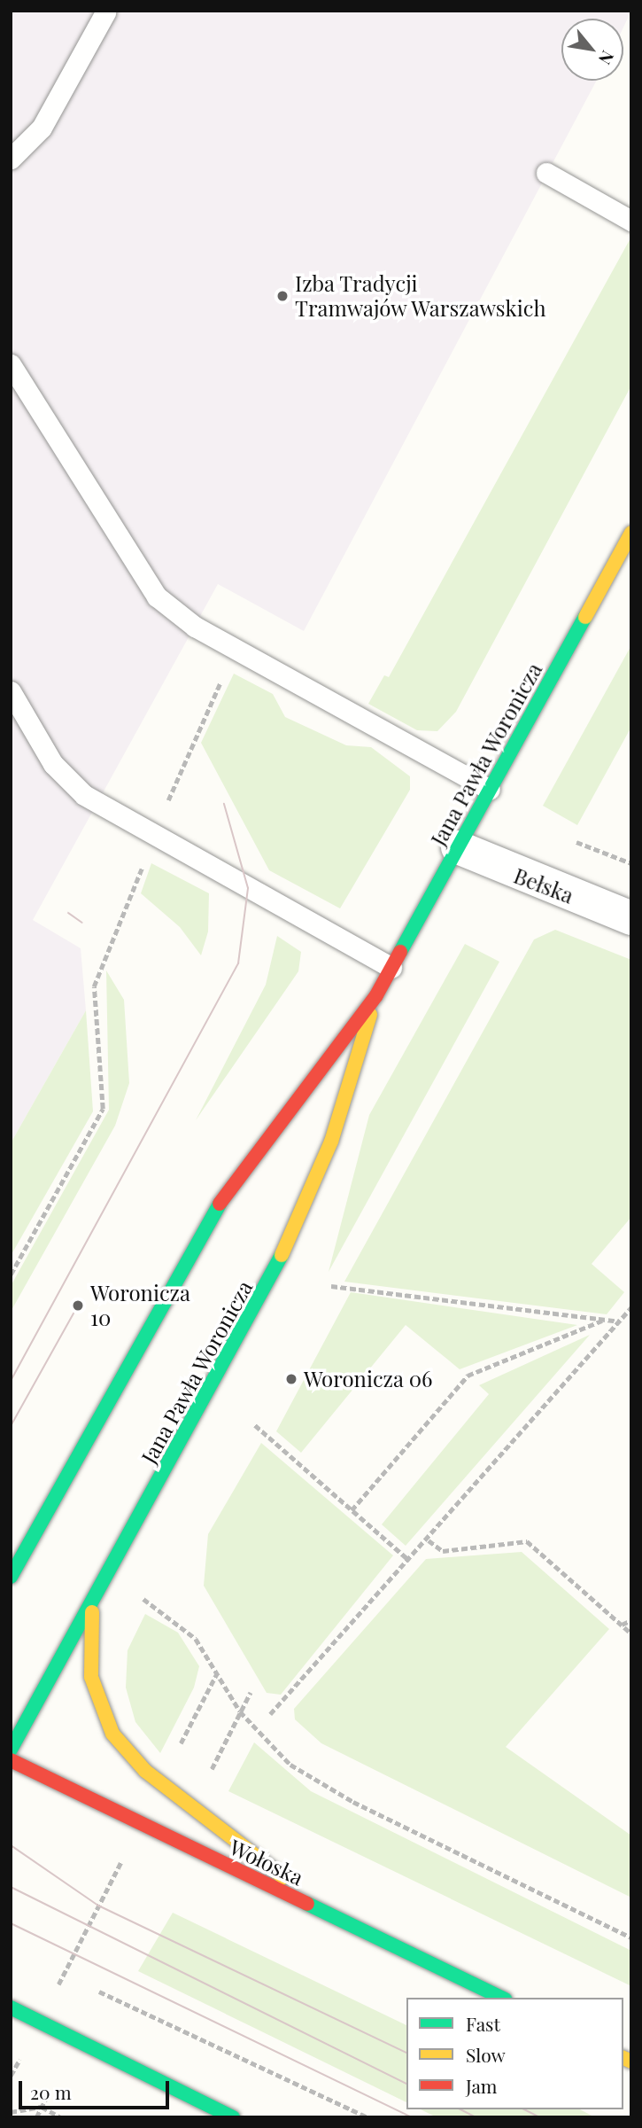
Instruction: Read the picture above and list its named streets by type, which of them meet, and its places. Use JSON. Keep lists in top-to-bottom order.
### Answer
{
  "streets": {
    "street": ["Jana Pawła Woronicza", "Bełska", "Wołoska"]
  },
  "crossings": [
    ["Jana Pawła Woronicza", "Bełska"]
  ],
  "places": ["Izba Tradycji Tramwajów Warszawskich", "Woronicza 10", "Woronicza 06"],
  "legend": ["Fast", "Slow", "Jam"],
  "scale_bar": "20 m",
  "north": "bottom right"
}
